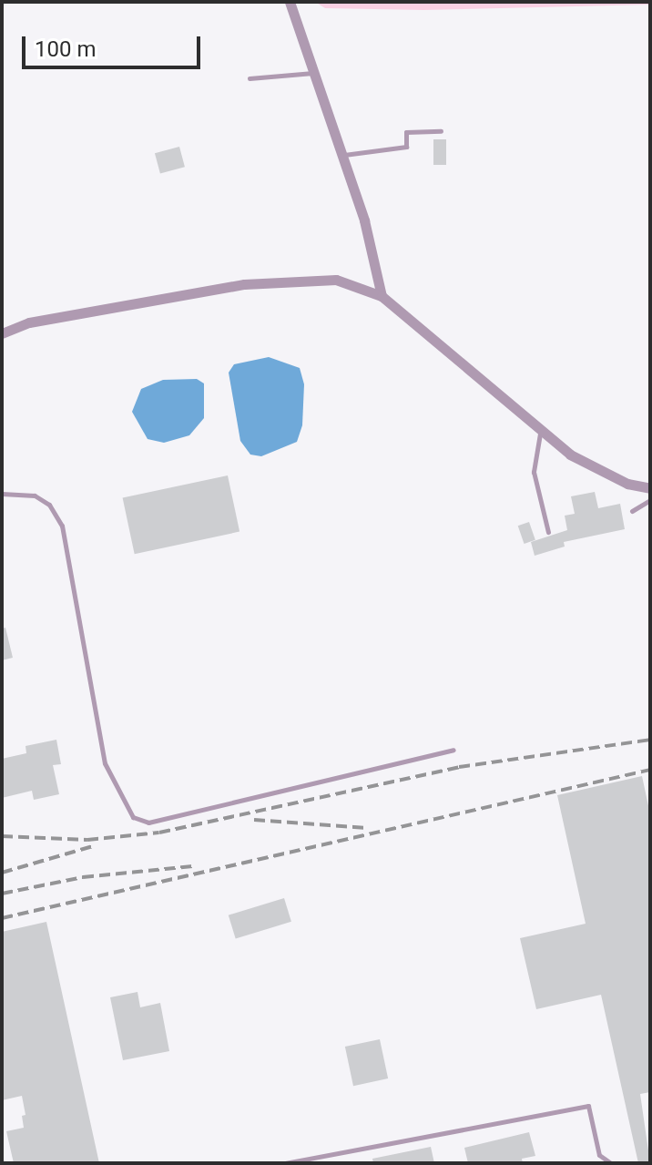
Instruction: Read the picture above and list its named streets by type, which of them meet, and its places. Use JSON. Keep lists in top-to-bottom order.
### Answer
{
  "scale_bar": "100 m"
}
